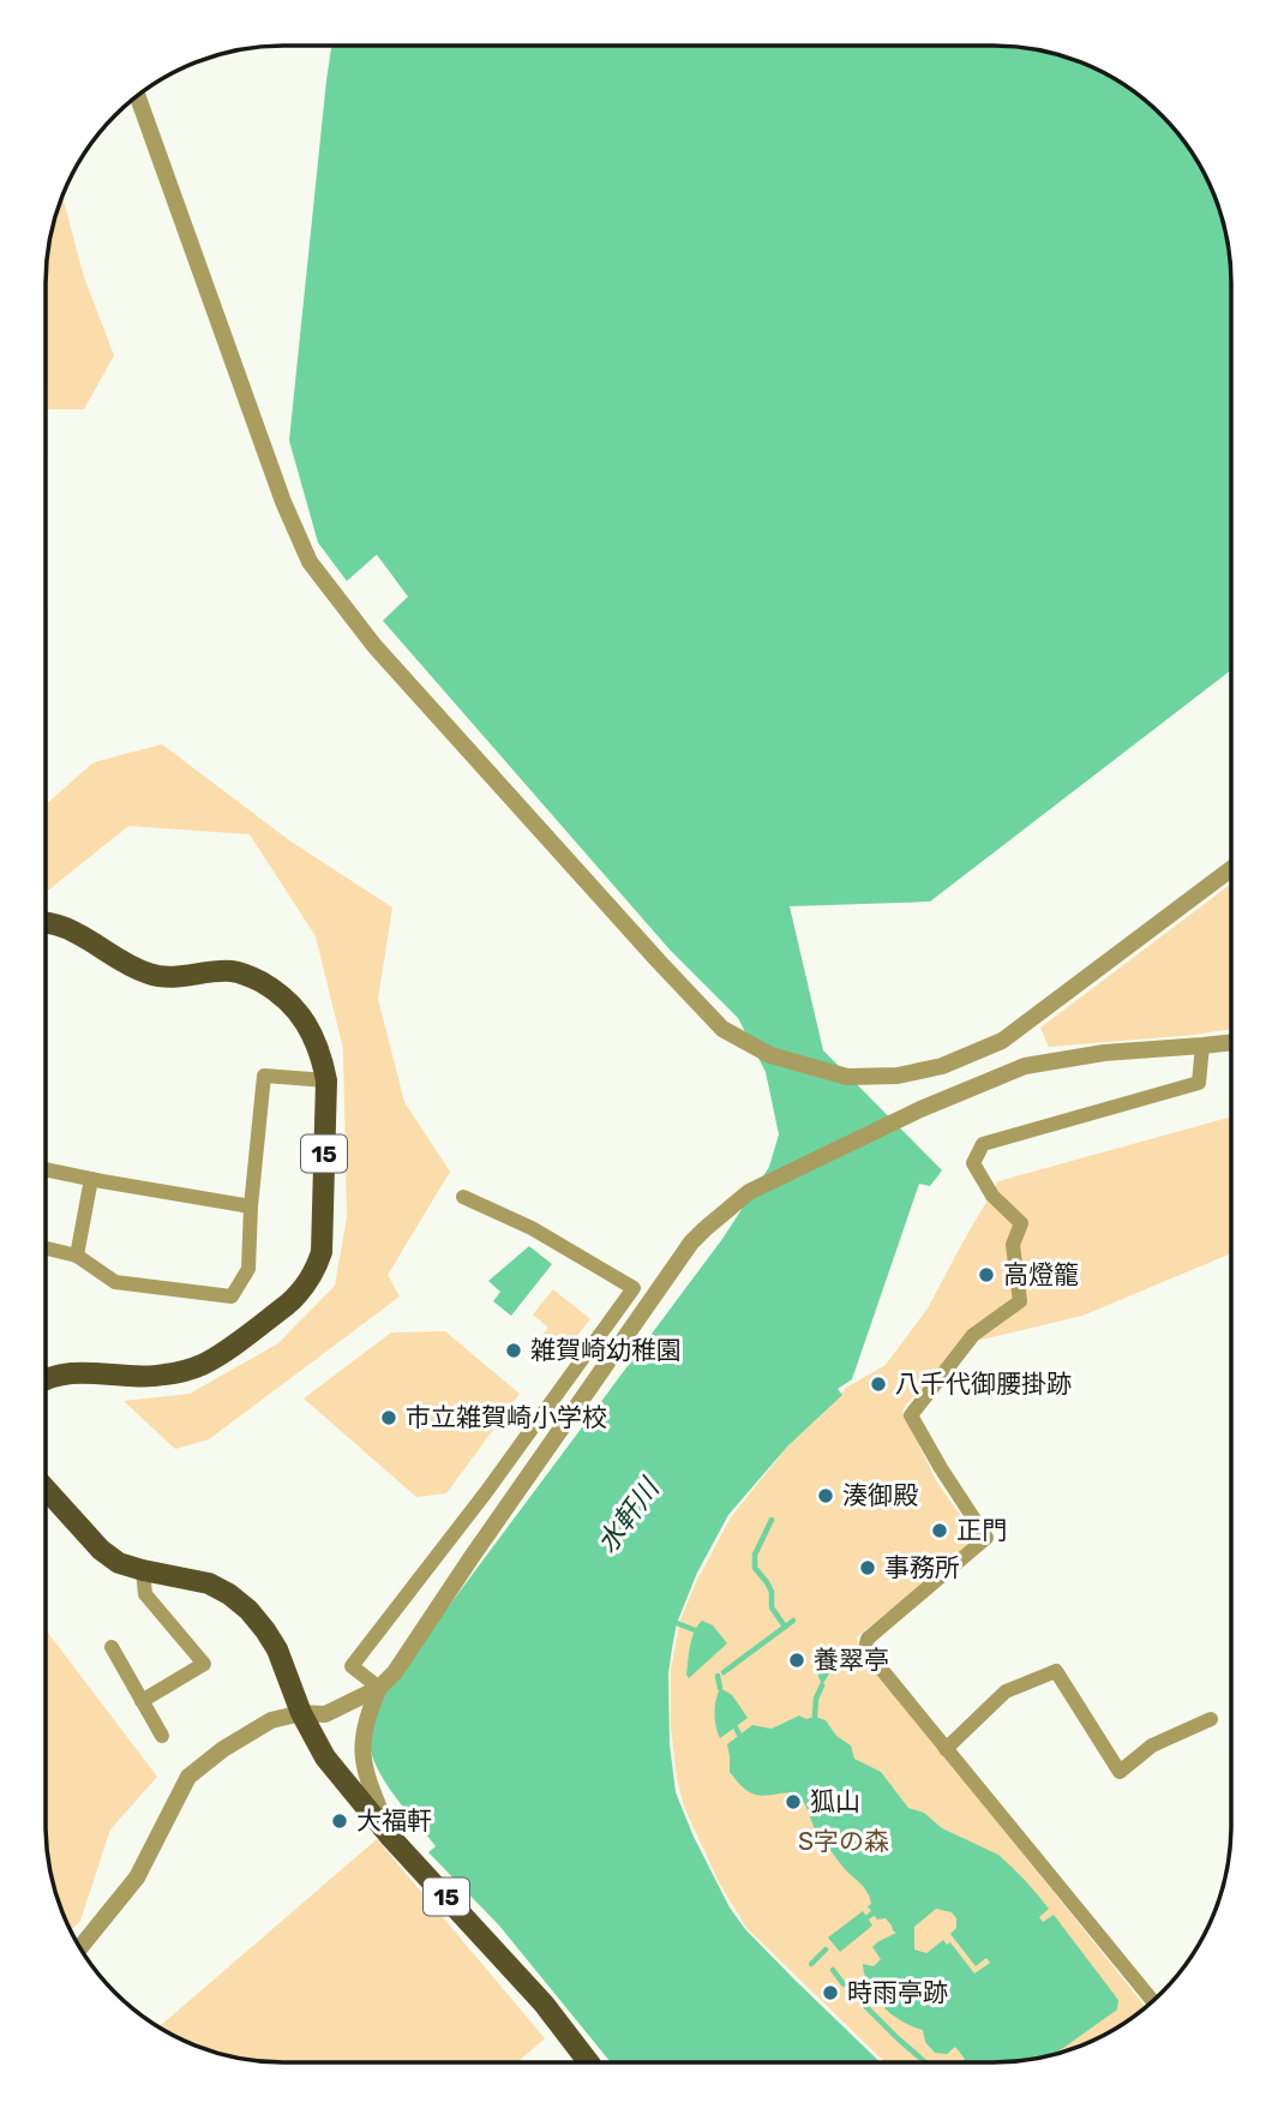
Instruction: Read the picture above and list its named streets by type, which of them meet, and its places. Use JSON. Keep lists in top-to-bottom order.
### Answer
{
  "streets": {
    "main road": ["15"]
  },
  "water": ["水軒川"],
  "parks": ["S字の森"],
  "places": [
    "高燈籠",
    "雑賀崎幼稚園",
    "八千代御腰掛跡",
    "市立雑賀崎小学校",
    "湊御殿",
    "正門",
    "事務所",
    "養翠亭",
    "狐山",
    "大福軒",
    "時雨亭跡"
  ]
}
